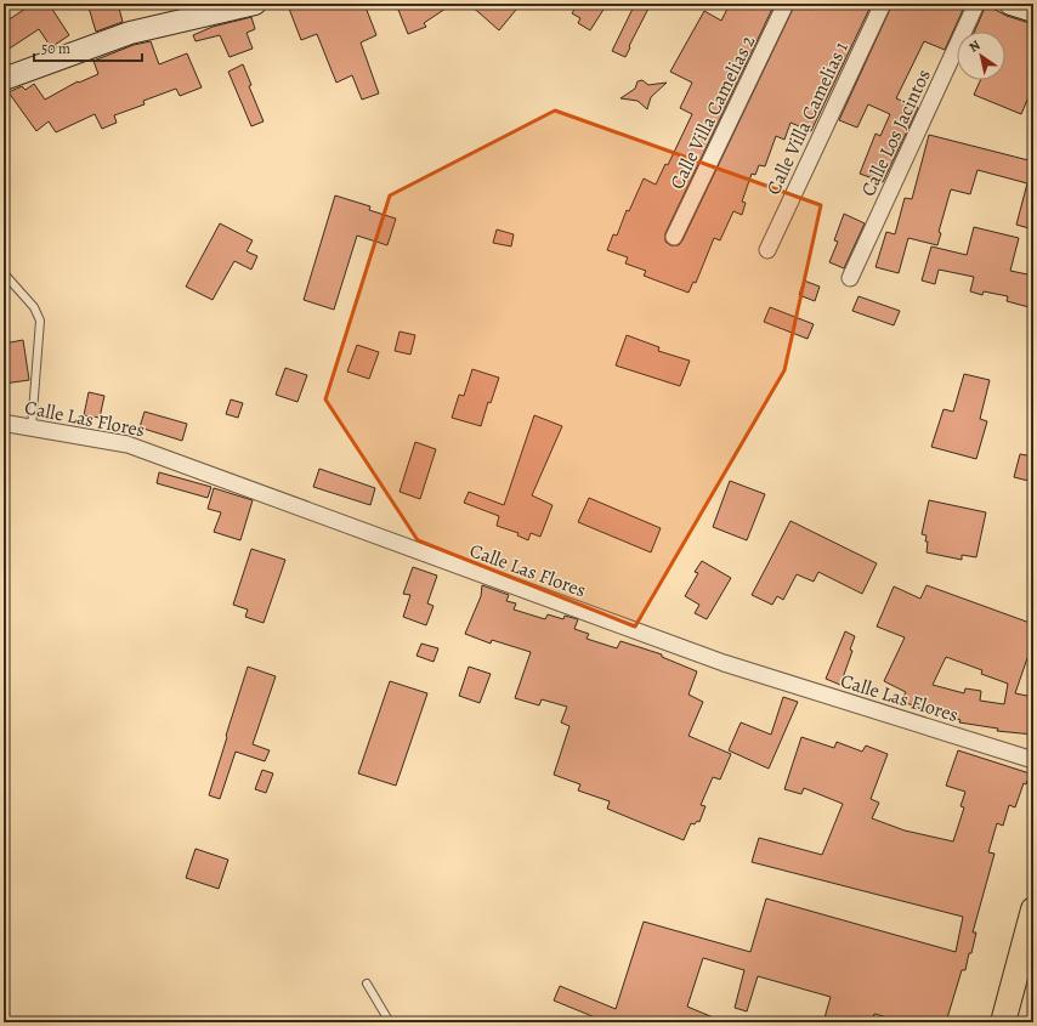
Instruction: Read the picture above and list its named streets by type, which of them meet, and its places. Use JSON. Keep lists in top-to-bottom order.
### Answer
{
  "streets": {
    "street": [
      "Calle Villa Camelias 2",
      "Calle Villa Camelias 1",
      "Calle Los Jacintos",
      "Calle Las Flores"
    ]
  },
  "scale_bar": "50 m",
  "north": "top left"
}
